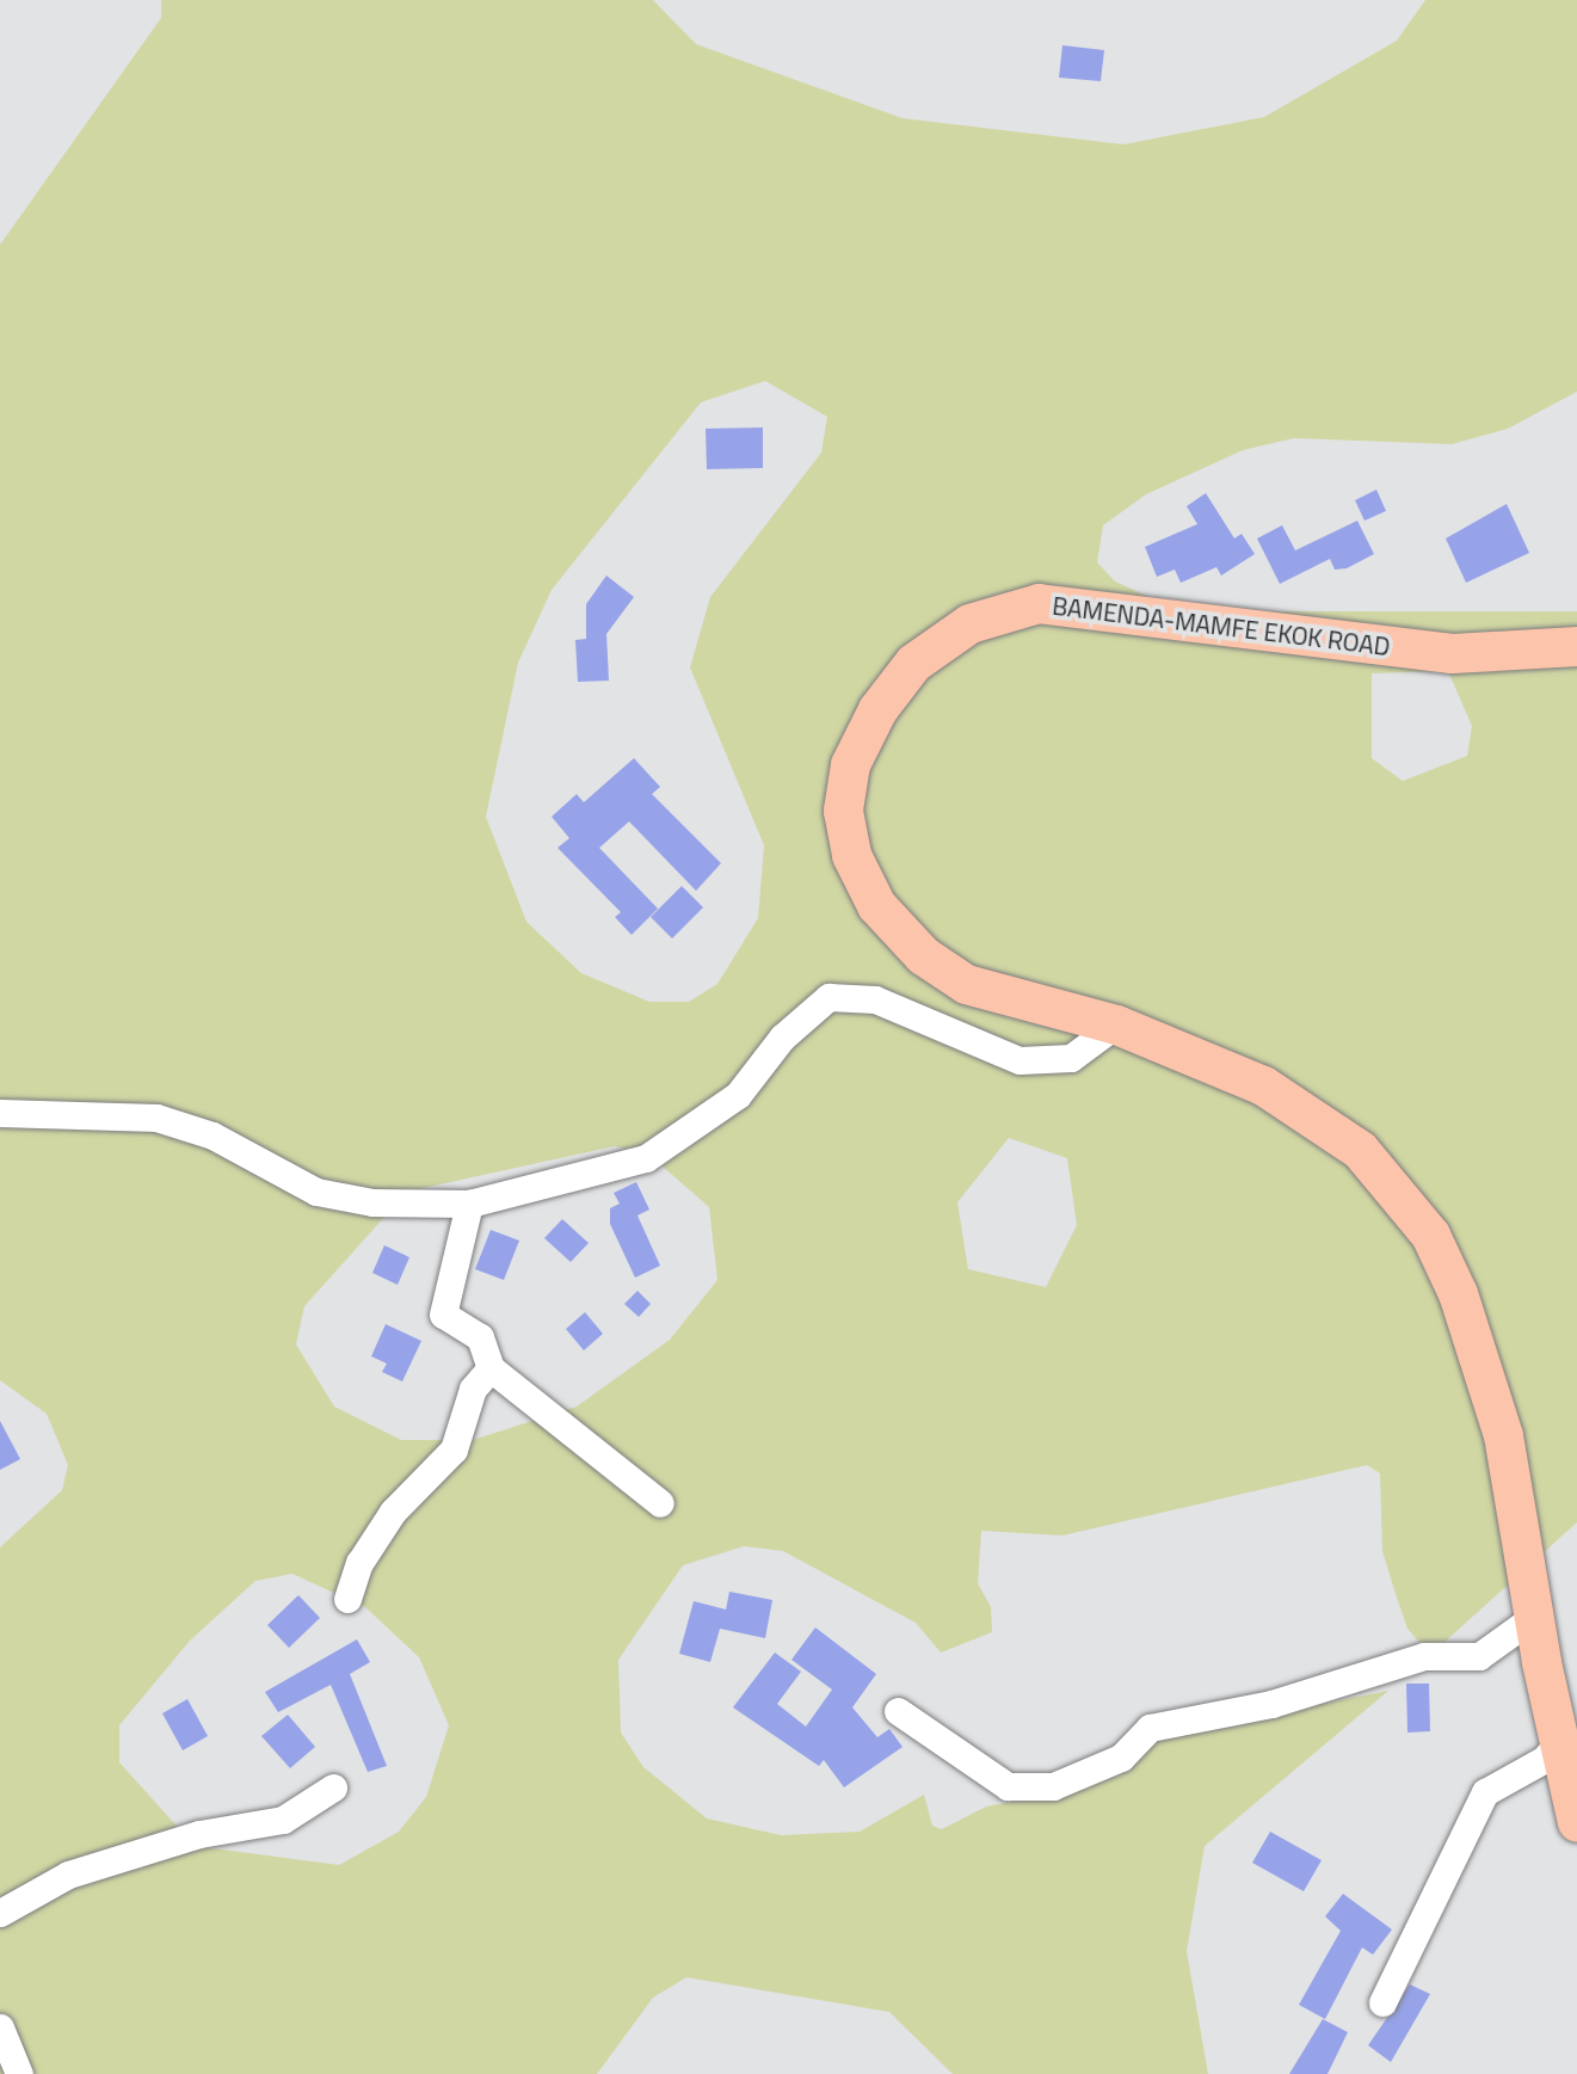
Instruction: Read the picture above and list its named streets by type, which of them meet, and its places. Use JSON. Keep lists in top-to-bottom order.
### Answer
{
  "streets": {
    "highway": ["BAMENDA-MAMFE EKOK ROAD"]
  }
}
